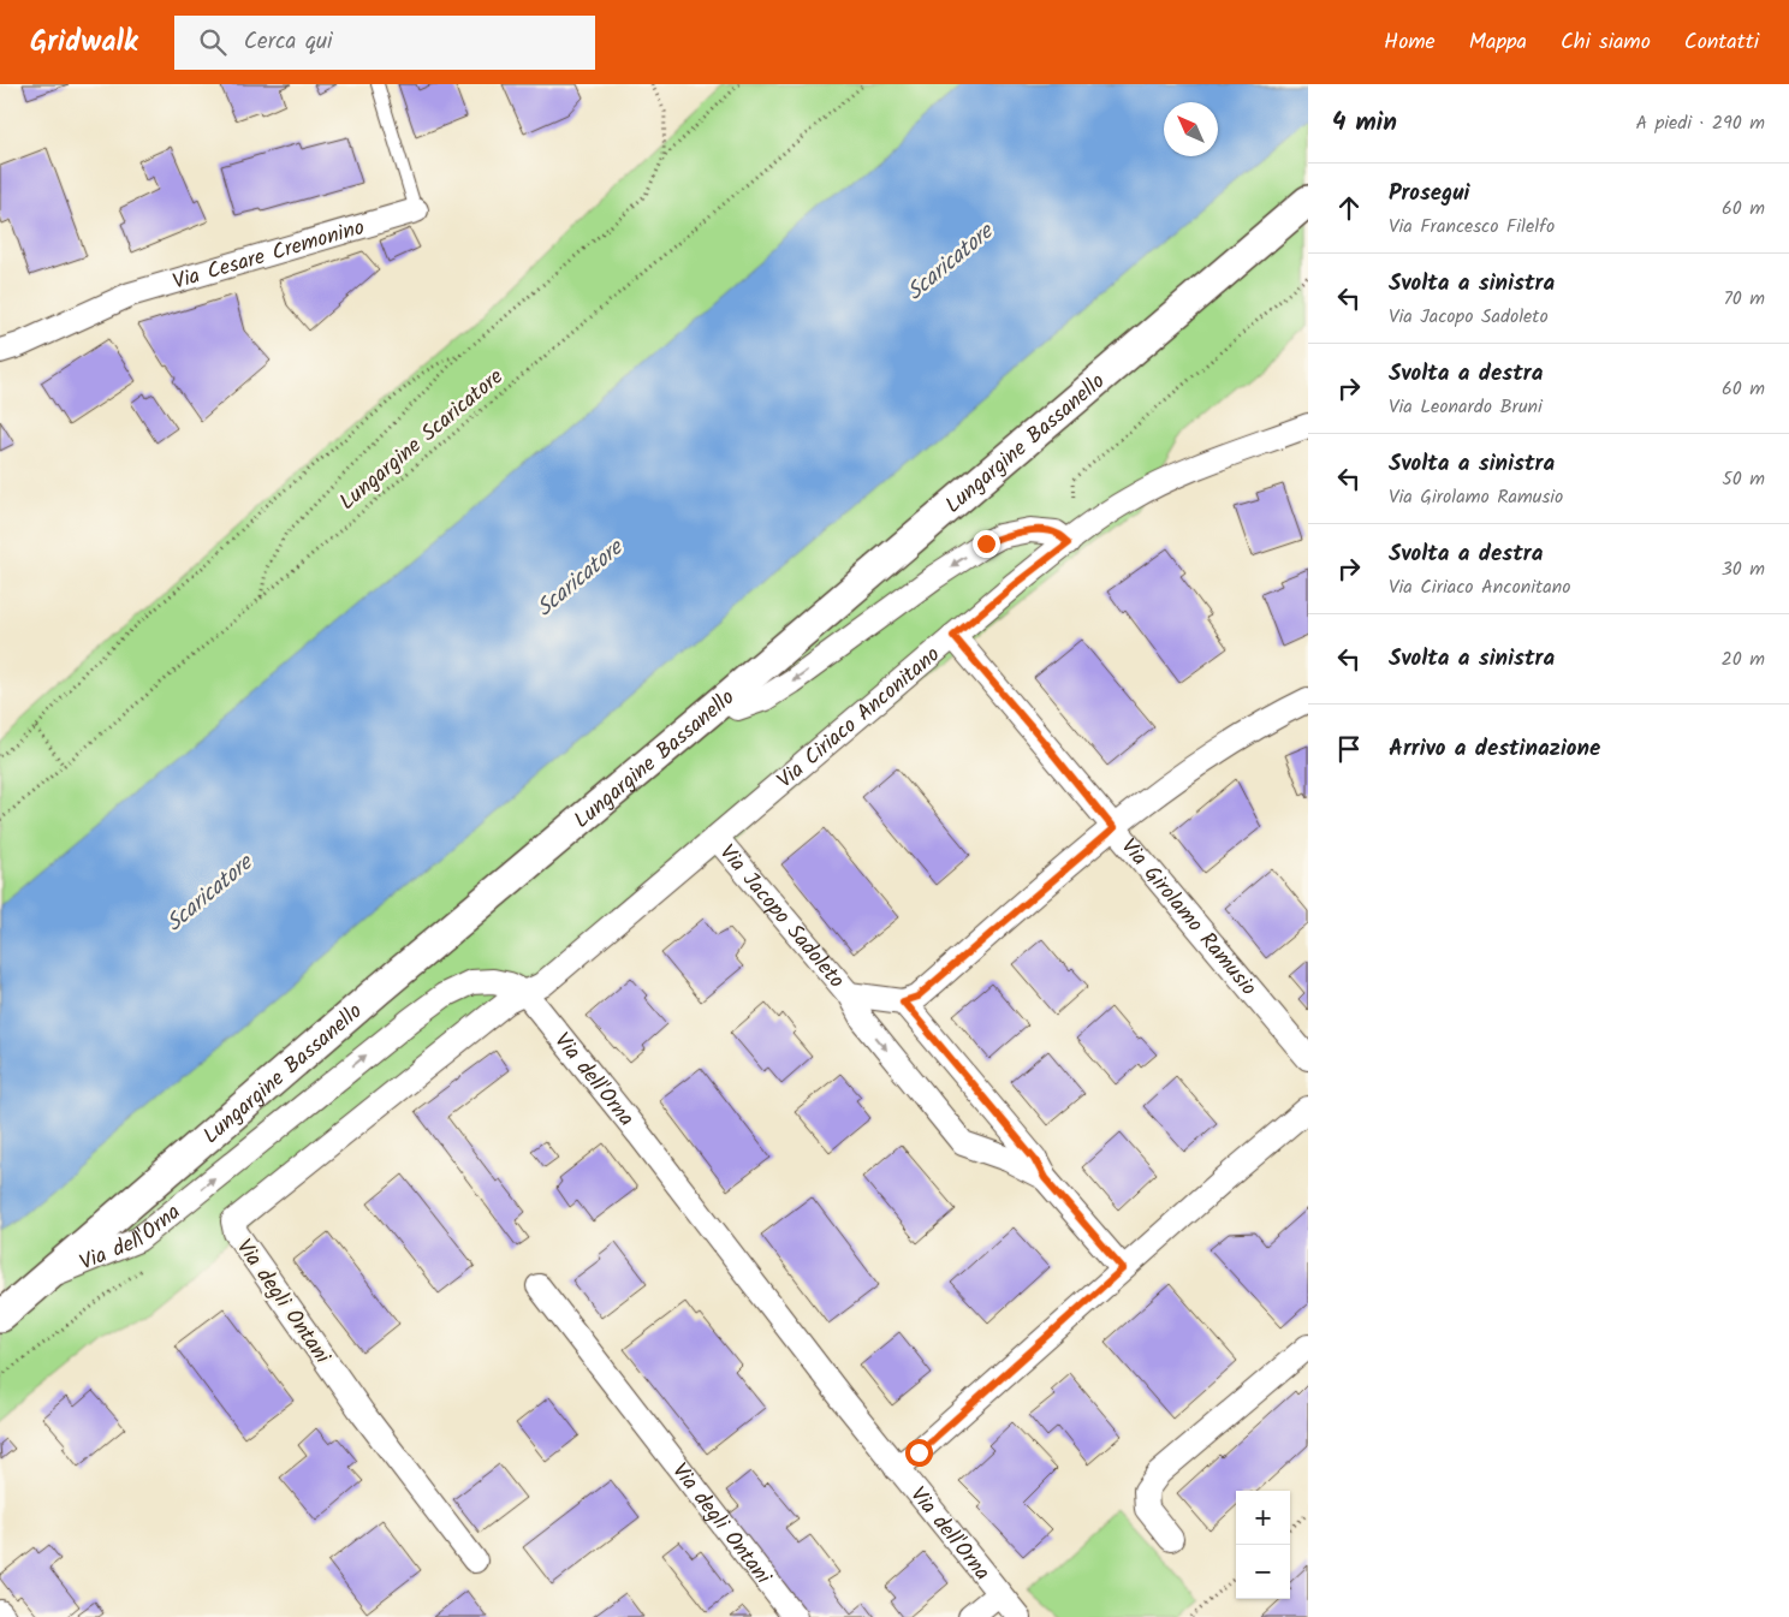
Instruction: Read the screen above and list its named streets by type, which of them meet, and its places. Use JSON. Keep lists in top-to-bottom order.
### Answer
{
  "streets": {
    "street": [
      "Via Cesare Cremonino",
      "Lungargine Bassanello",
      "Via Ciriaco Anconitano",
      "Via Jacopo Sadoleto",
      "Via Girolamo Ramusio",
      "Via dell'Orna",
      "Via degli Ontani"
    ],
    "path": ["Lungargine Scaricatore"]
  },
  "crossings": [
    ["Lungargine Bassanello", "Via dell'Orna"],
    ["Via Ciriaco Anconitano", "Via Jacopo Sadoleto"],
    ["Via Ciriaco Anconitano", "Via Girolamo Ramusio"],
    ["Via Ciriaco Anconitano", "Via dell'Orna"],
    ["Via Ciriaco Anconitano", "Via degli Ontani"],
    ["Via dell'Orna", "Via degli Ontani"]
  ],
  "one_way": ["Via dell'Orna"],
  "water": ["Scaricatore"],
  "north": "top left",
  "page": {
    "header": "Gridwalk",
    "search": "Cerca qui",
    "nav": [
      "Home",
      "Mappa",
      "Chi siamo",
      "Contatti"
    ],
    "heading": ["4 min", "A piedi · 290 m"],
    "list": [
      ["Prosegui", "Via Francesco Filelfo", "60 m"],
      ["Svolta a sinistra", "Via Jacopo Sadoleto", "70 m"],
      ["Svolta a destra", "Via Leonardo Bruni", "60 m"],
      ["Svolta a sinistra", "Via Girolamo Ramusio", "50 m"],
      ["Svolta a destra", "Via Ciriaco Anconitano", "30 m"],
      ["Svolta a sinistra", "20 m"],
      "Arrivo a destinazione"
    ],
    "map_buttons": ["+", "−"]
  }
}
